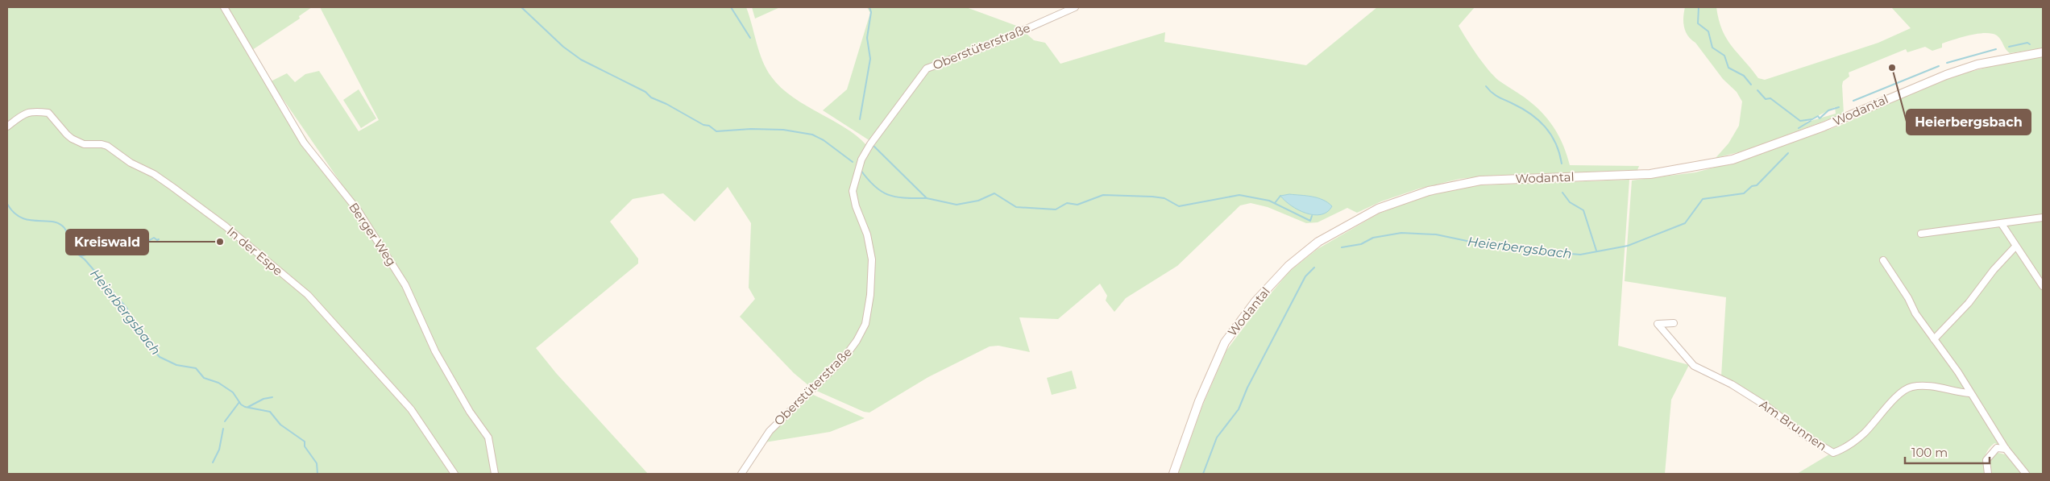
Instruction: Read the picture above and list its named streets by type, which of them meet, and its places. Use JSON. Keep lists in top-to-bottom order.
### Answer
{
  "streets": {
    "main road": ["Wodantal"],
    "street": [
      "Oberstüterstraße",
      "Berger Weg",
      "In der Espe",
      "Am Brunnen"
    ]
  },
  "water": ["Heierbergsbach"],
  "places": ["Heierbergsbach", "Kreiswald"],
  "scale_bar": "100 m"
}
